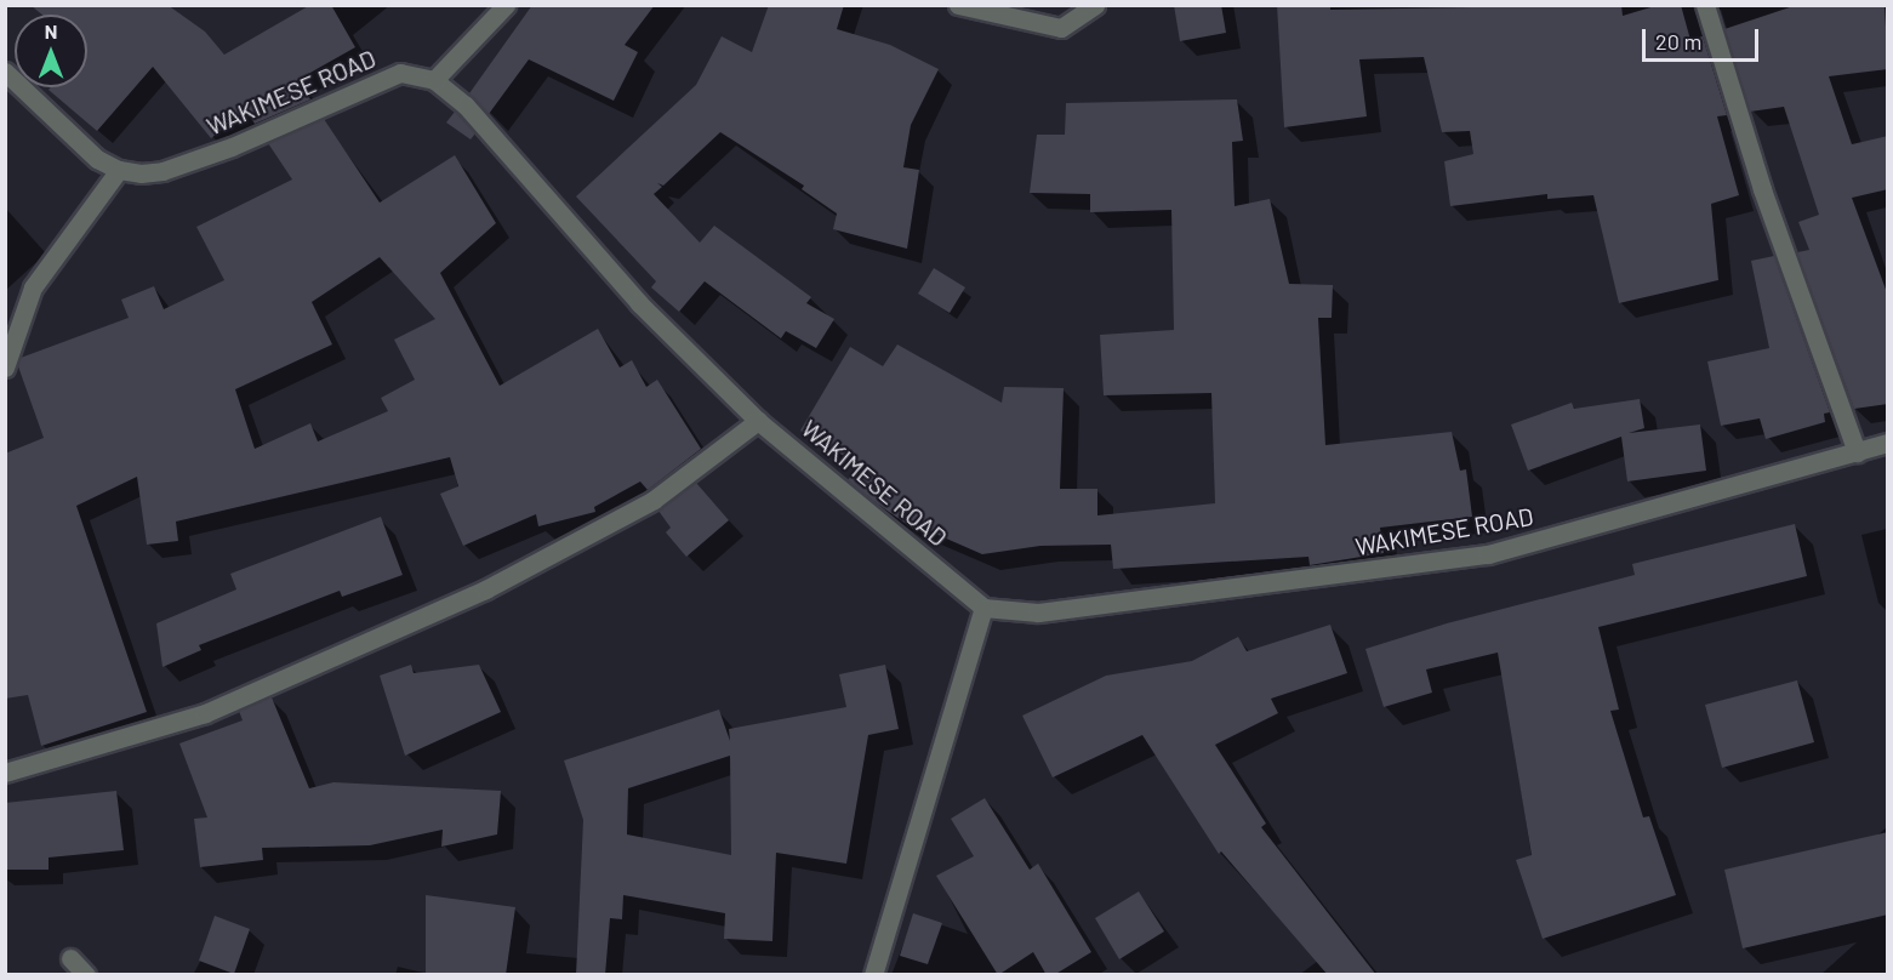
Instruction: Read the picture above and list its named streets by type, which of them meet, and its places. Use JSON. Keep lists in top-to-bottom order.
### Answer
{
  "streets": {
    "street": ["WAKIMESE ROAD"]
  },
  "scale_bar": "20 m",
  "north": "top"
}
